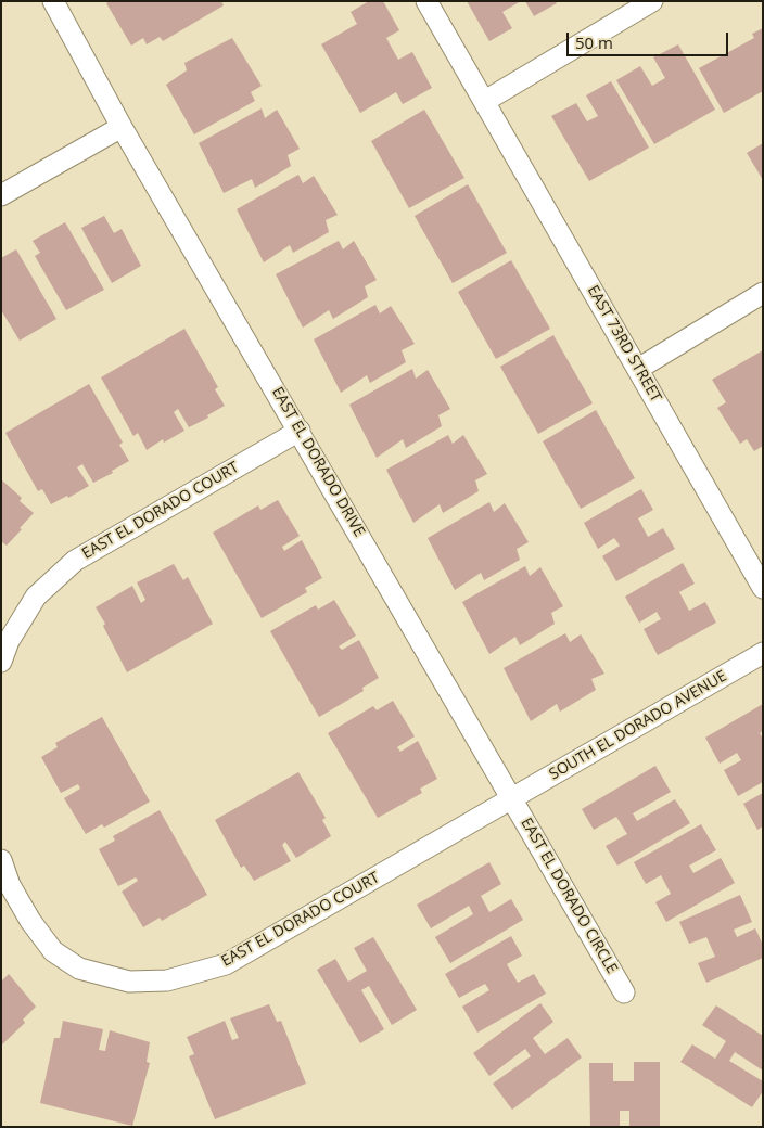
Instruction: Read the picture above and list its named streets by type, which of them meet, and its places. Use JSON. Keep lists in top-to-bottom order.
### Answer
{
  "streets": {
    "street": [
      "EAST 73RD STREET",
      "EAST EL DORADO DRIVE",
      "EAST EL DORADO COURT",
      "SOUTH EL DORADO AVENUE",
      "EAST EL DORADO CIRCLE"
    ]
  },
  "crossings": [
    ["EAST EL DORADO DRIVE", "EAST EL DORADO COURT"],
    ["EAST EL DORADO DRIVE", "SOUTH EL DORADO AVENUE"],
    ["EAST EL DORADO DRIVE", "EAST EL DORADO CIRCLE"],
    ["EAST EL DORADO COURT", "SOUTH EL DORADO AVENUE"],
    ["EAST EL DORADO COURT", "EAST EL DORADO CIRCLE"],
    ["SOUTH EL DORADO AVENUE", "EAST EL DORADO CIRCLE"]
  ],
  "scale_bar": "50 m"
}
